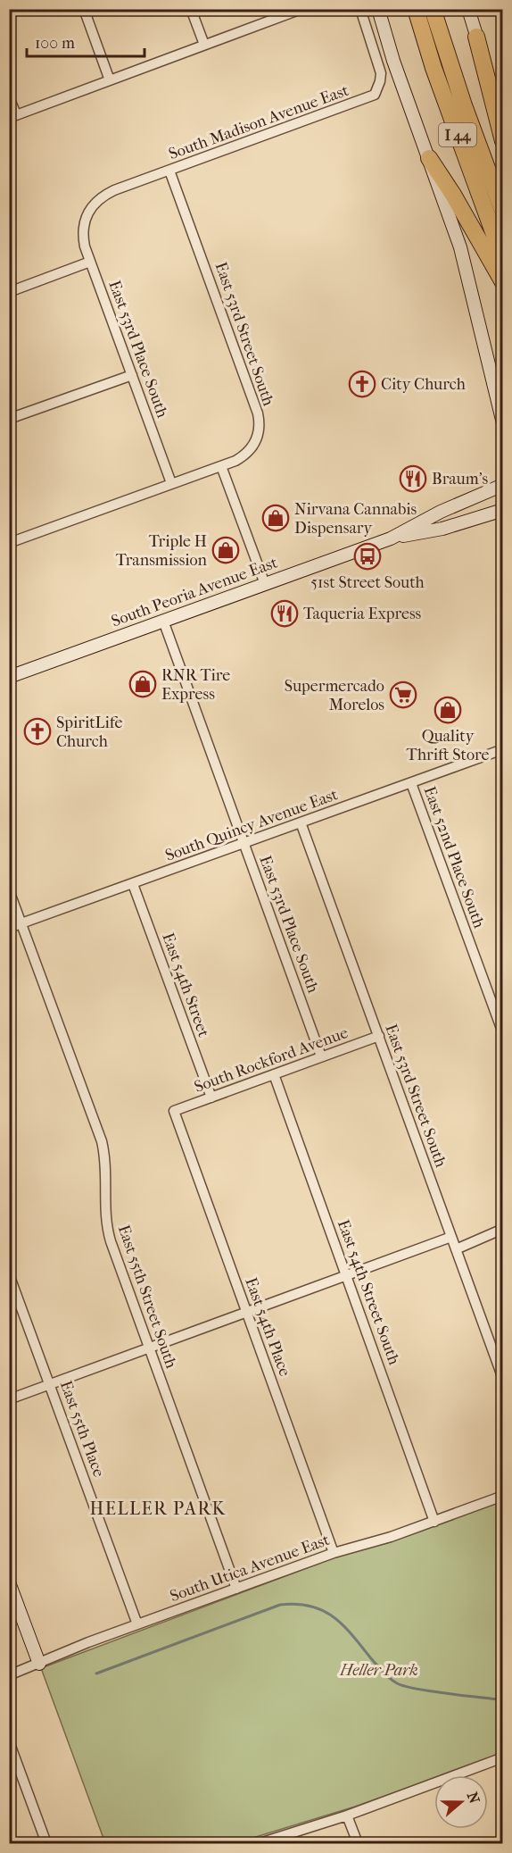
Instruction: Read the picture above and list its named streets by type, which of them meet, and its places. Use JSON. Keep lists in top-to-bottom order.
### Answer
{
  "streets": {
    "highway": ["I 44"],
    "main road": ["South Peoria Avenue East"],
    "street": [
      "South Madison Avenue East",
      "East 53rd Street South",
      "East 53rd Place South",
      "South Quincy Avenue East",
      "East 52nd Place South",
      "East 54th Street",
      "South Rockford Avenue",
      "East 54th Street South",
      "East 55th Street South",
      "East 54th Place",
      "East 55th Place",
      "South Utica Avenue East"
    ]
  },
  "crossings": [
    ["South Madison Avenue East", "East 53rd Street South"],
    ["South Madison Avenue East", "East 53rd Place South"],
    ["East 53rd Street South", "East 53rd Place South"],
    ["East 53rd Street South", "South Quincy Avenue East"],
    ["East 53rd Street South", "South Rockford Avenue"],
    ["East 53rd Place South", "South Peoria Avenue East"],
    ["East 53rd Place South", "South Quincy Avenue East"],
    ["East 53rd Place South", "South Rockford Avenue"],
    ["South Quincy Avenue East", "East 52nd Place South"],
    ["South Quincy Avenue East", "East 54th Street"],
    ["South Quincy Avenue East", "East 55th Street South"],
    ["East 54th Street", "South Rockford Avenue"],
    ["South Rockford Avenue", "East 54th Street South"],
    ["South Rockford Avenue", "East 54th Place"],
    ["East 54th Street South", "South Utica Avenue East"],
    ["East 55th Street South", "South Utica Avenue East"],
    ["East 54th Place", "South Utica Avenue East"],
    ["East 55th Place", "South Utica Avenue East"]
  ],
  "districts": ["HELLER PARK"],
  "parks": ["Heller Park"],
  "places": {
    "church": ["City Church", "SpiritLife Church"],
    "restaurant": ["Braum's", "Taqueria Express"],
    "shop": [
      "Nirvana Cannabis Dispensary",
      "Triple H Transmission",
      "RNR Tire Express",
      "Quality Thrift Store"
    ],
    "bus stop": ["51st Street South"],
    "supermarket": ["Supermercado Morelos"]
  },
  "scale_bar": "100 m",
  "north": "right"
}
